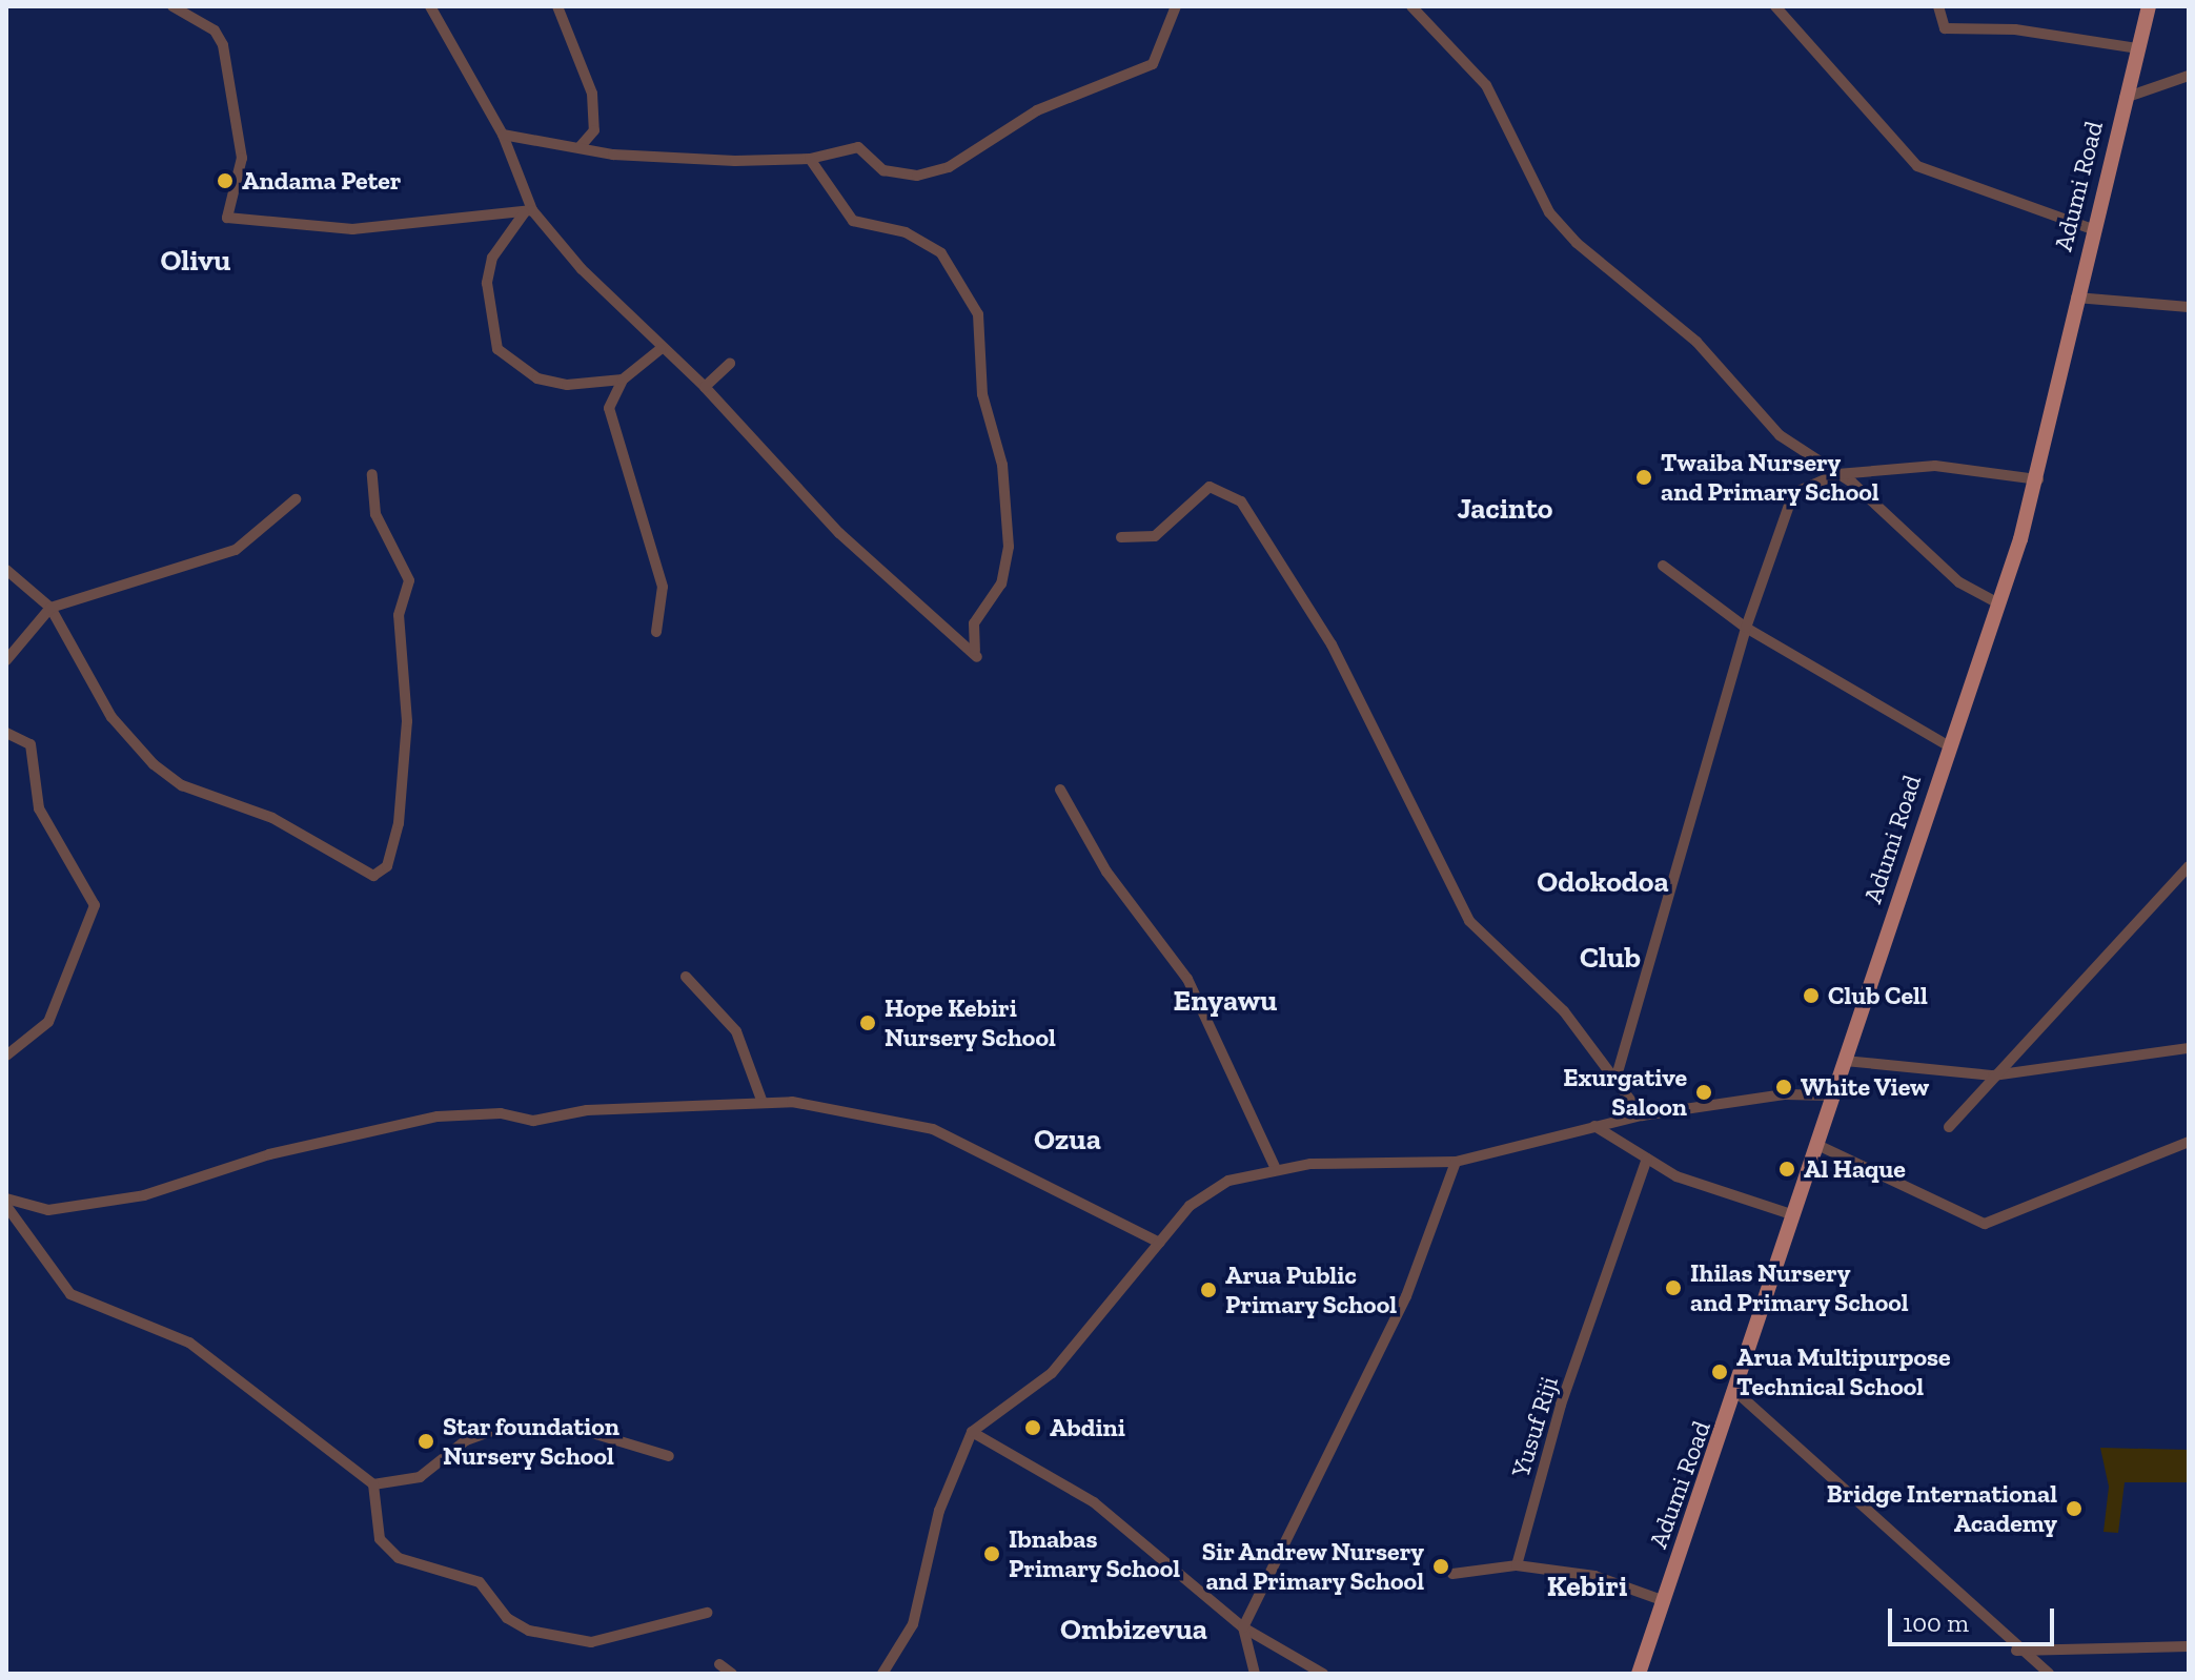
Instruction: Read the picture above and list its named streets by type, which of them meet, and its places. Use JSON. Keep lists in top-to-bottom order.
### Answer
{
  "streets": {
    "main road": ["Adumi Road"],
    "street": ["Yusuf Riji"]
  },
  "districts": [
    "Olivu",
    "Jacinto",
    "Odokodoa",
    "Club",
    "Enyawu",
    "Ozua",
    "Kebiri",
    "Ombizevua"
  ],
  "places": [
    "Andama Peter",
    "Twaiba Nursery and Primary School",
    "Club Cell",
    "Hope Kebiri Nursery School",
    "White View",
    "Exurgative Saloon",
    "Al Haque",
    "Ihilas Nursery and Primary School",
    "Arua Public Primary School",
    "Arua Multipurpose Technical School",
    "Abdini",
    "Star foundation Nursery School",
    "Bridge International Academy",
    "Ibnabas Primary School",
    "Sir Andrew Nursery and Primary School"
  ],
  "scale_bar": "100 m"
}
